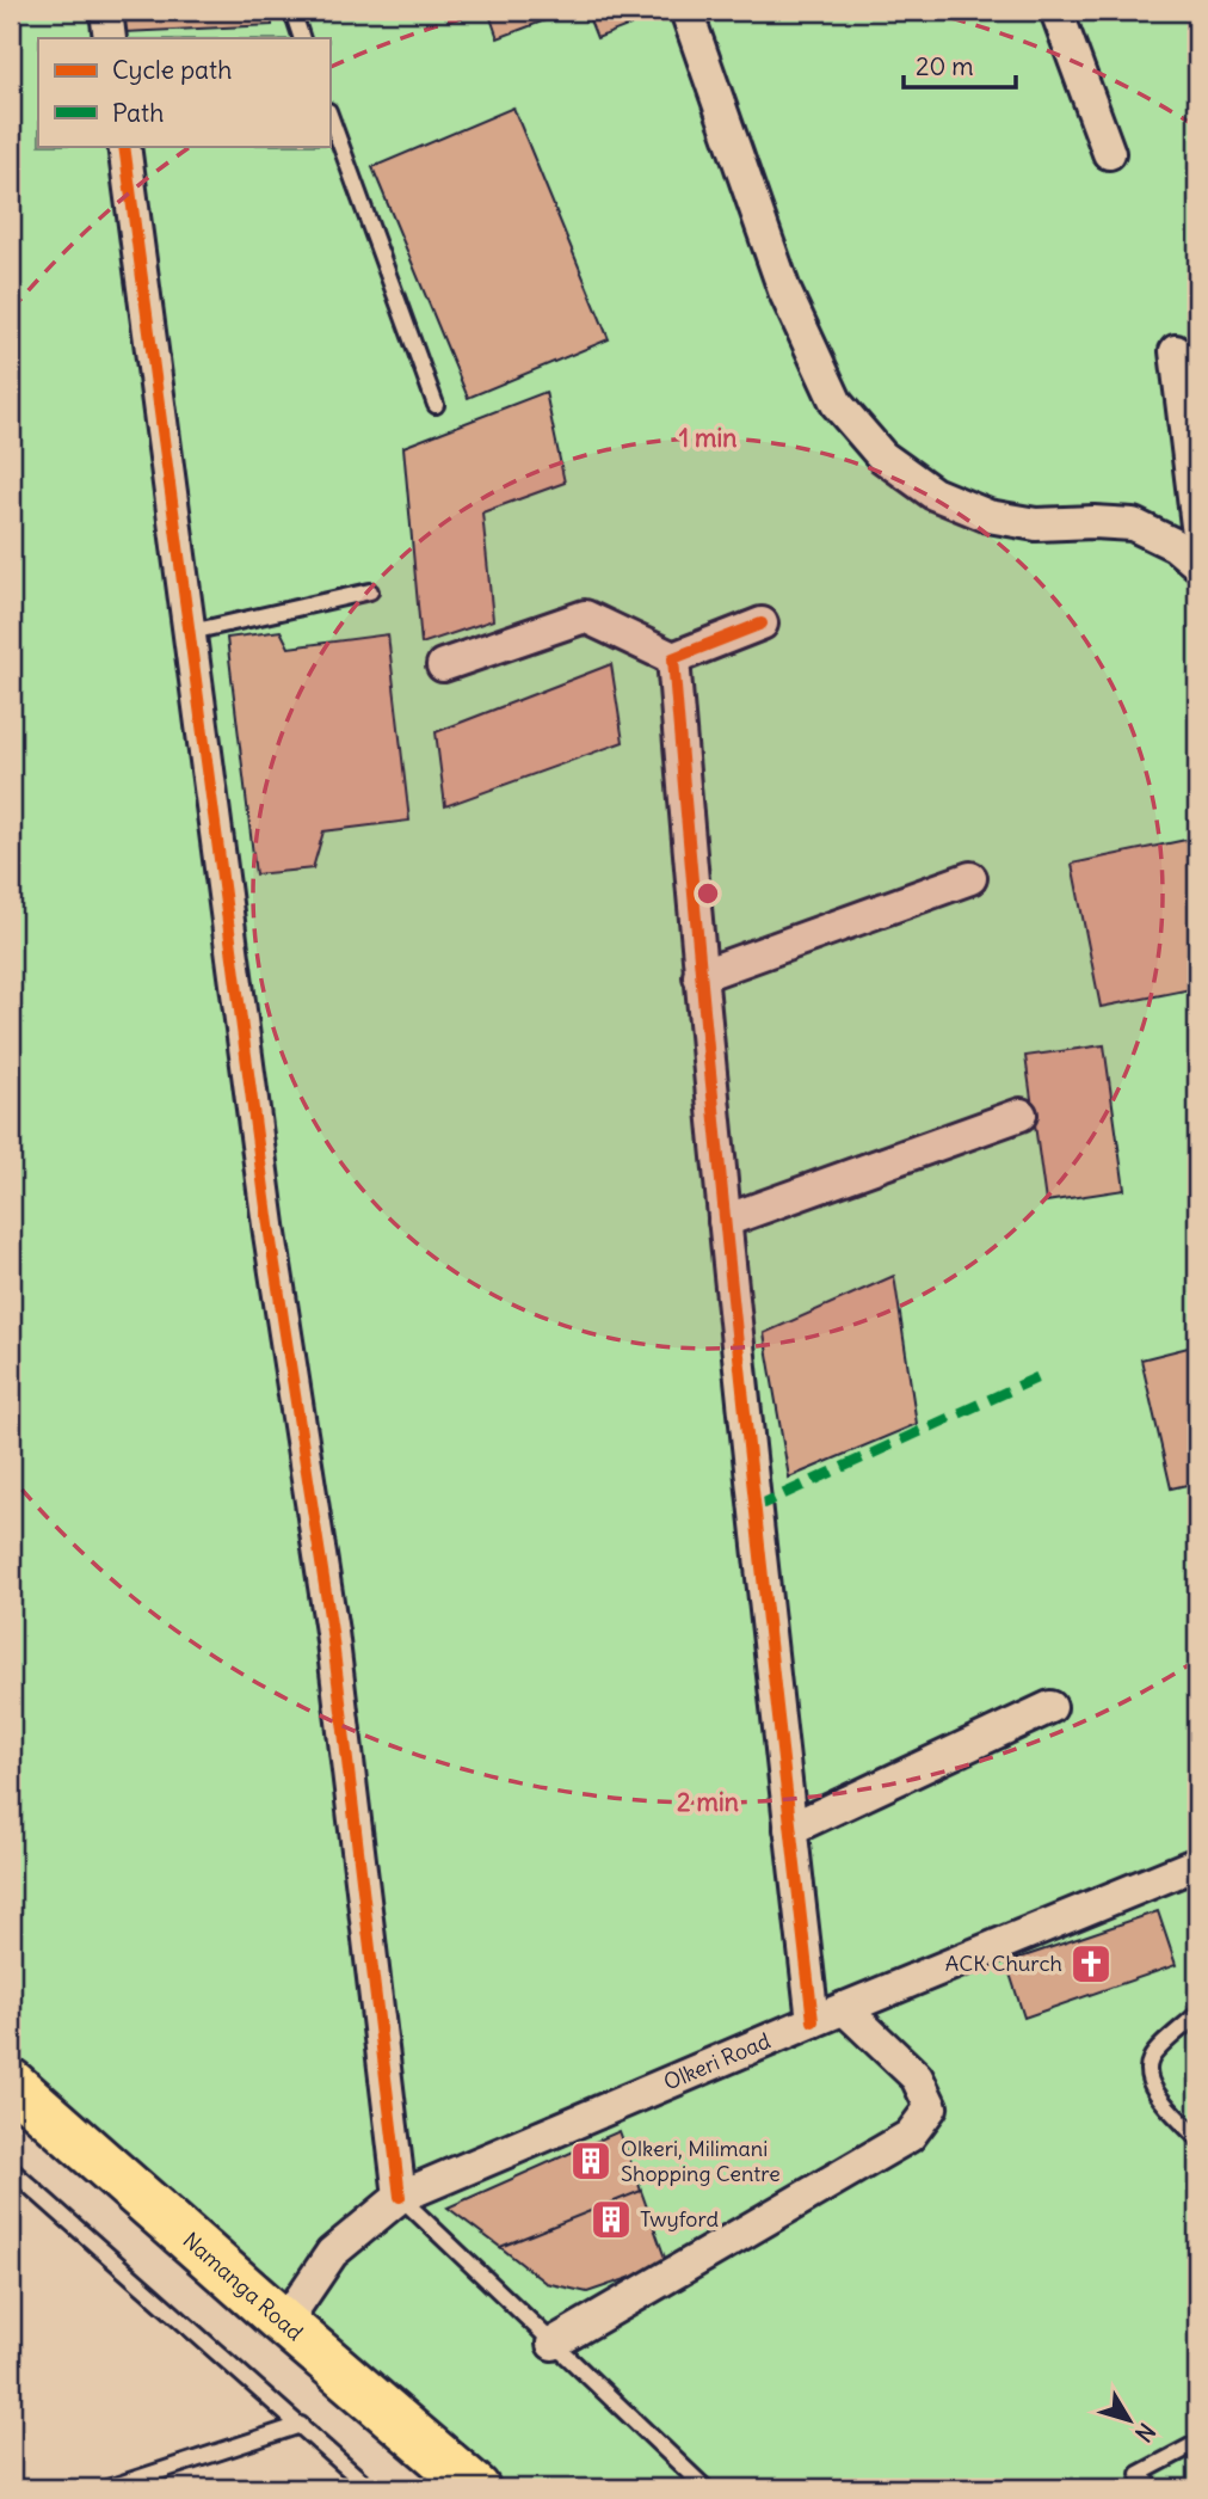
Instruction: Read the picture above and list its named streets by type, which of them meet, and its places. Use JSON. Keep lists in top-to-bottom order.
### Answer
{
  "streets": {
    "highway": ["Namanga Road"],
    "street": ["Olkeri Road"]
  },
  "crossings": [
    ["Olkeri Road", "Namanga Road"]
  ],
  "places": {
    "church": ["ACK Church"],
    "building": ["Olkeri, Milimani Shopping Centre", "Twyford"]
  },
  "legend": ["Cycle path", "Path"],
  "scale_bar": "20 m",
  "north": "bottom right",
  "rings": ["1 min", "2 min"]
}
